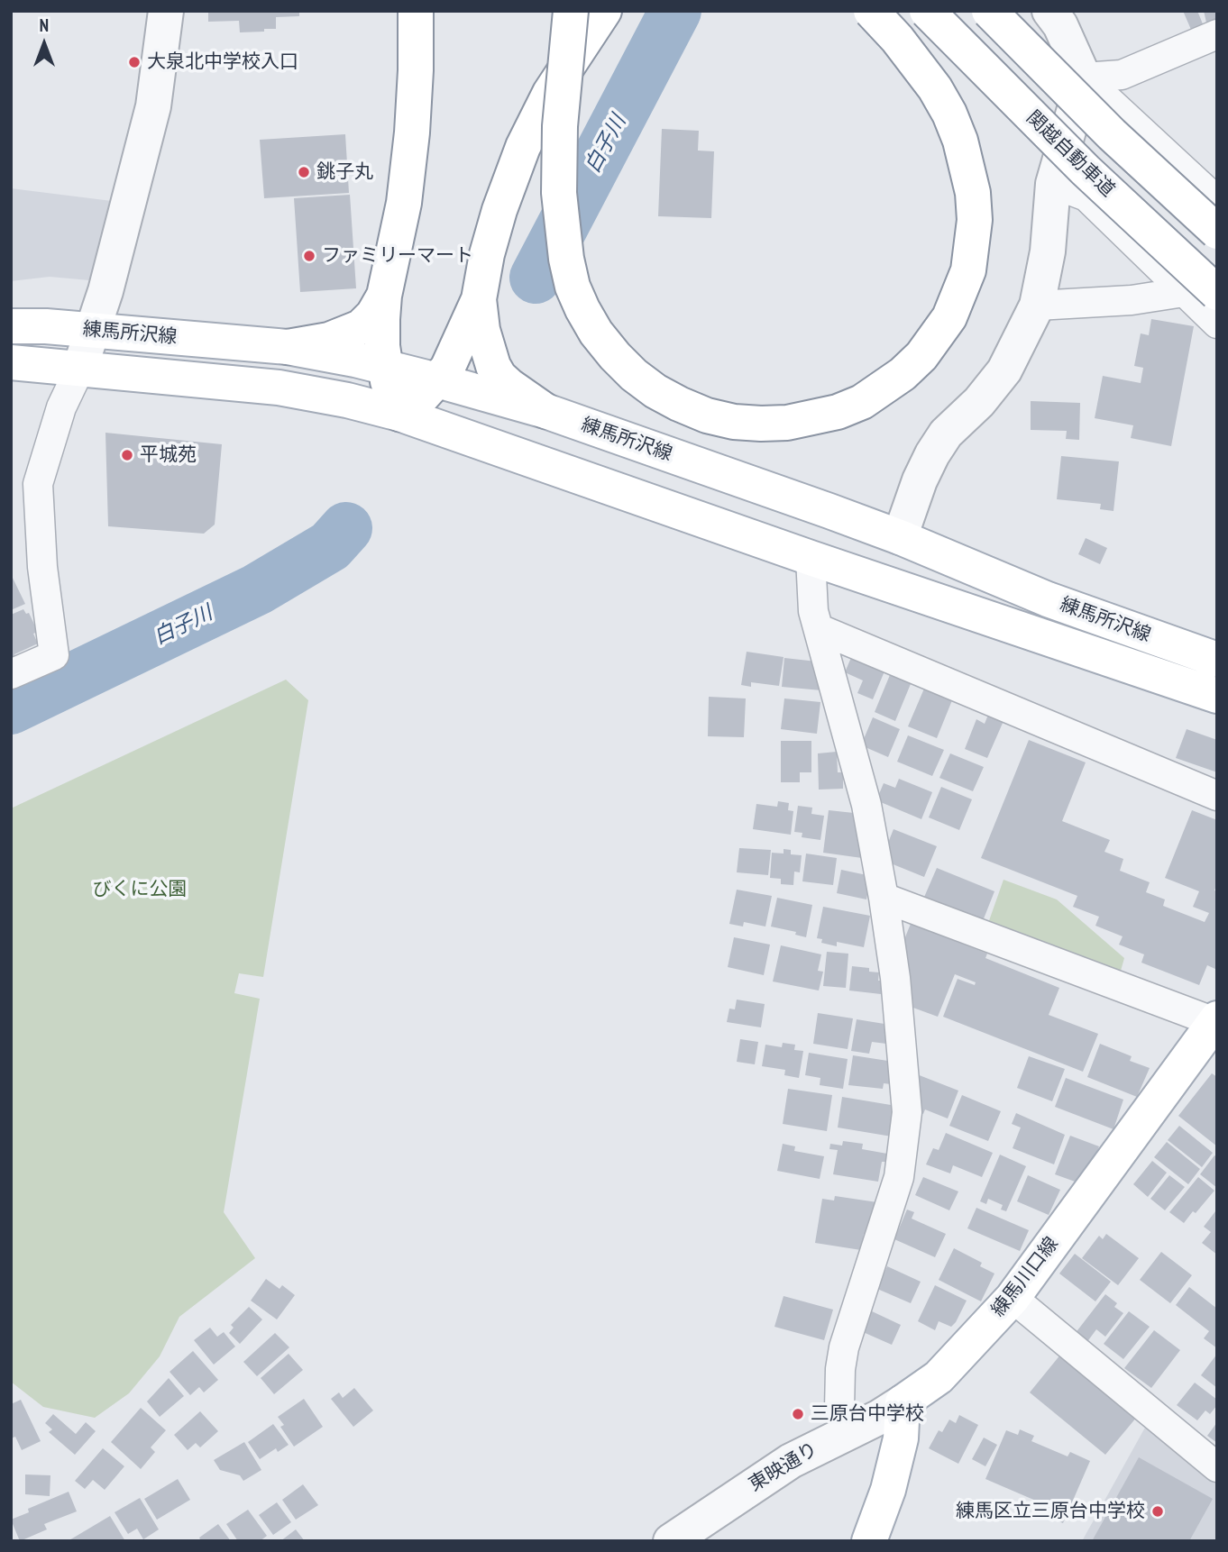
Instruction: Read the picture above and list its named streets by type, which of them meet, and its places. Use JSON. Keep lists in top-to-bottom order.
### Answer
{
  "streets": {
    "main road": ["関越自動車道", "練馬所沢線", "練馬川口線"],
    "street": ["東映通り"]
  },
  "crossings": [
    ["練馬川口線", "東映通り"]
  ],
  "water": ["白子川"],
  "parks": ["びくに公園"],
  "places": [
    "大泉北中学校入口",
    "銚子丸",
    "ファミリーマート",
    "平城苑",
    "三原台中学校",
    "練馬区立三原台中学校"
  ],
  "north": "top"
}
